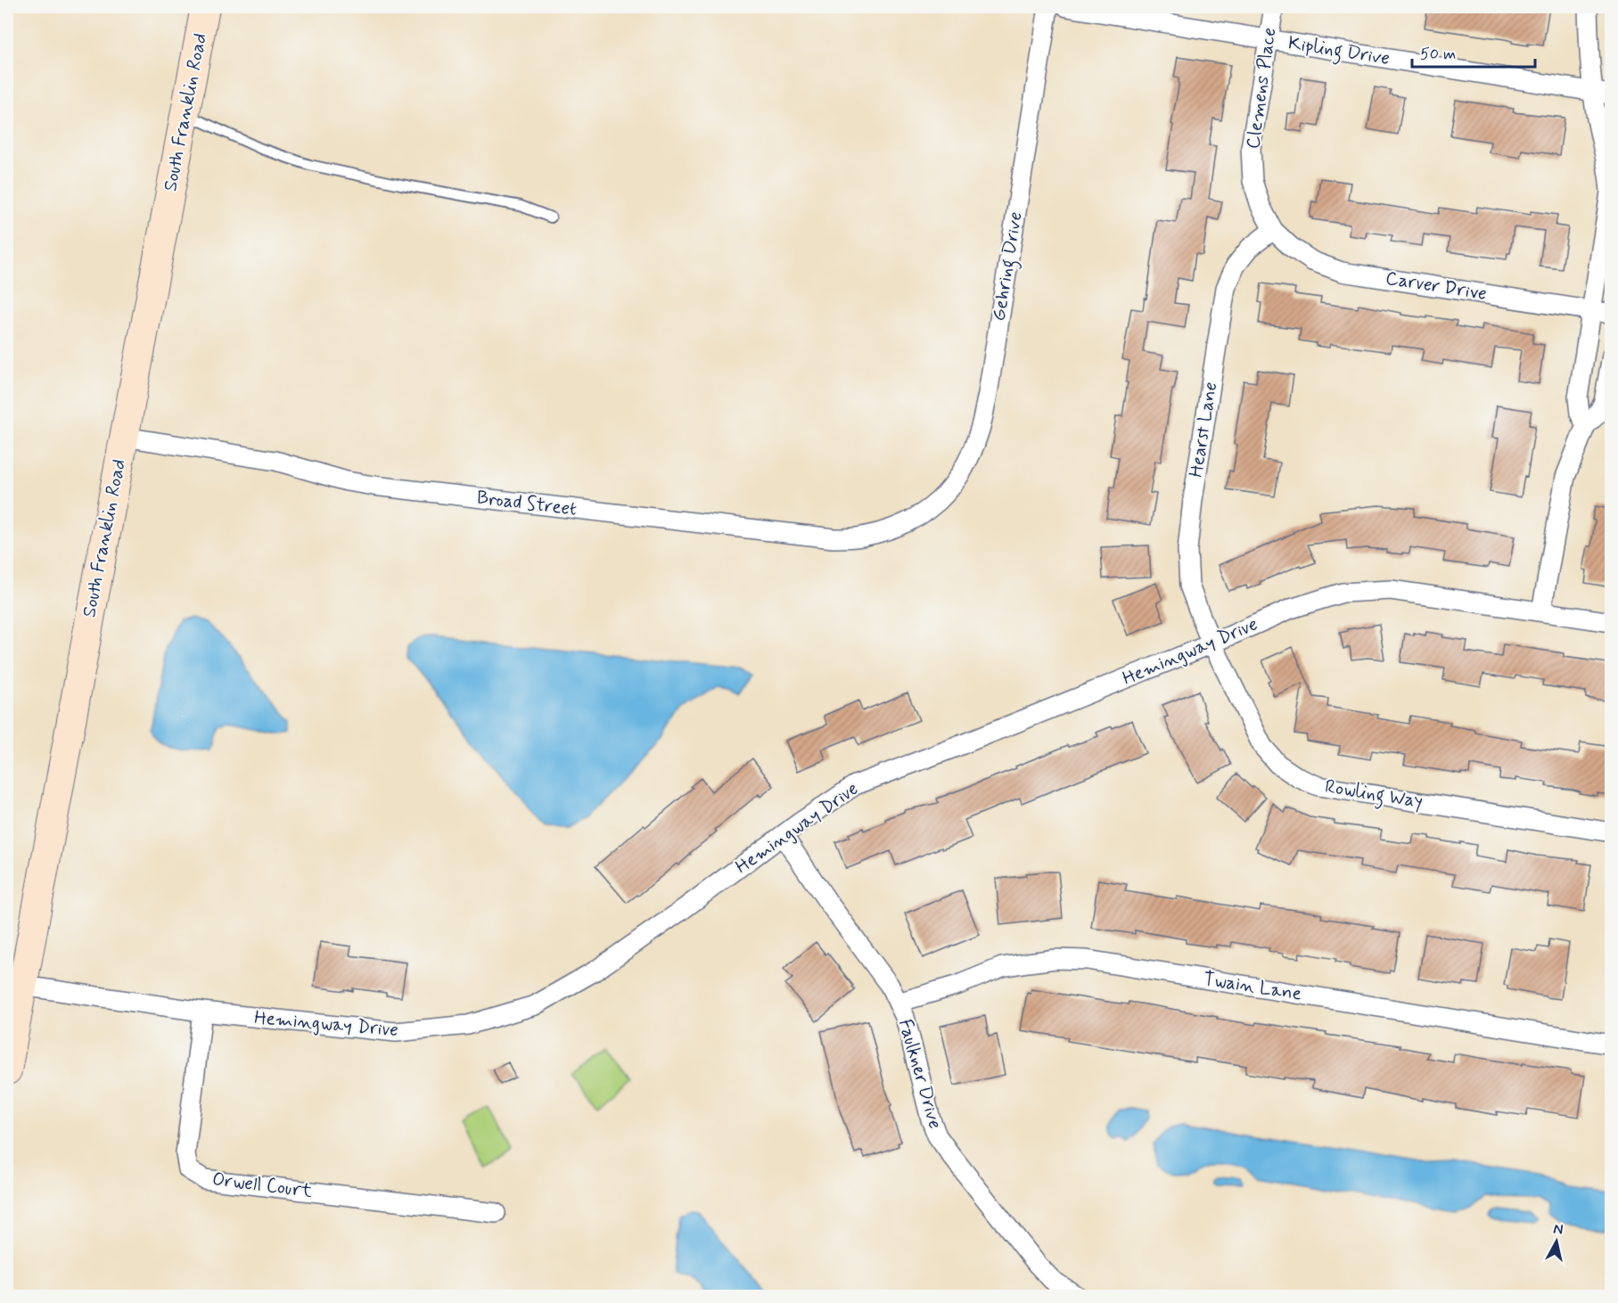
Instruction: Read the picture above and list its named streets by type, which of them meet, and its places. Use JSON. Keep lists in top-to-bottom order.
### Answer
{
  "streets": {
    "main road": ["South Franklin Road"],
    "street": [
      "Kipling Drive",
      "Clemens Place",
      "Gehring Drive",
      "Carver Drive",
      "Hearst Lane",
      "Broad Street",
      "Hemingway Drive",
      "Rowling Way",
      "Twain Lane",
      "Faulkner Drive",
      "Orwell Court"
    ]
  },
  "crossings": [
    ["Kipling Drive", "Clemens Place"],
    ["Clemens Place", "Carver Drive"],
    ["Clemens Place", "Hearst Lane"],
    ["South Franklin Road", "Broad Street"],
    ["South Franklin Road", "Hemingway Drive"],
    ["Gehring Drive", "Broad Street"],
    ["Carver Drive", "Hearst Lane"],
    ["Hearst Lane", "Hemingway Drive"],
    ["Hearst Lane", "Rowling Way"],
    ["Hemingway Drive", "Rowling Way"],
    ["Hemingway Drive", "Faulkner Drive"],
    ["Hemingway Drive", "Orwell Court"],
    ["Twain Lane", "Faulkner Drive"]
  ],
  "scale_bar": "50 m",
  "north": "top"
}
